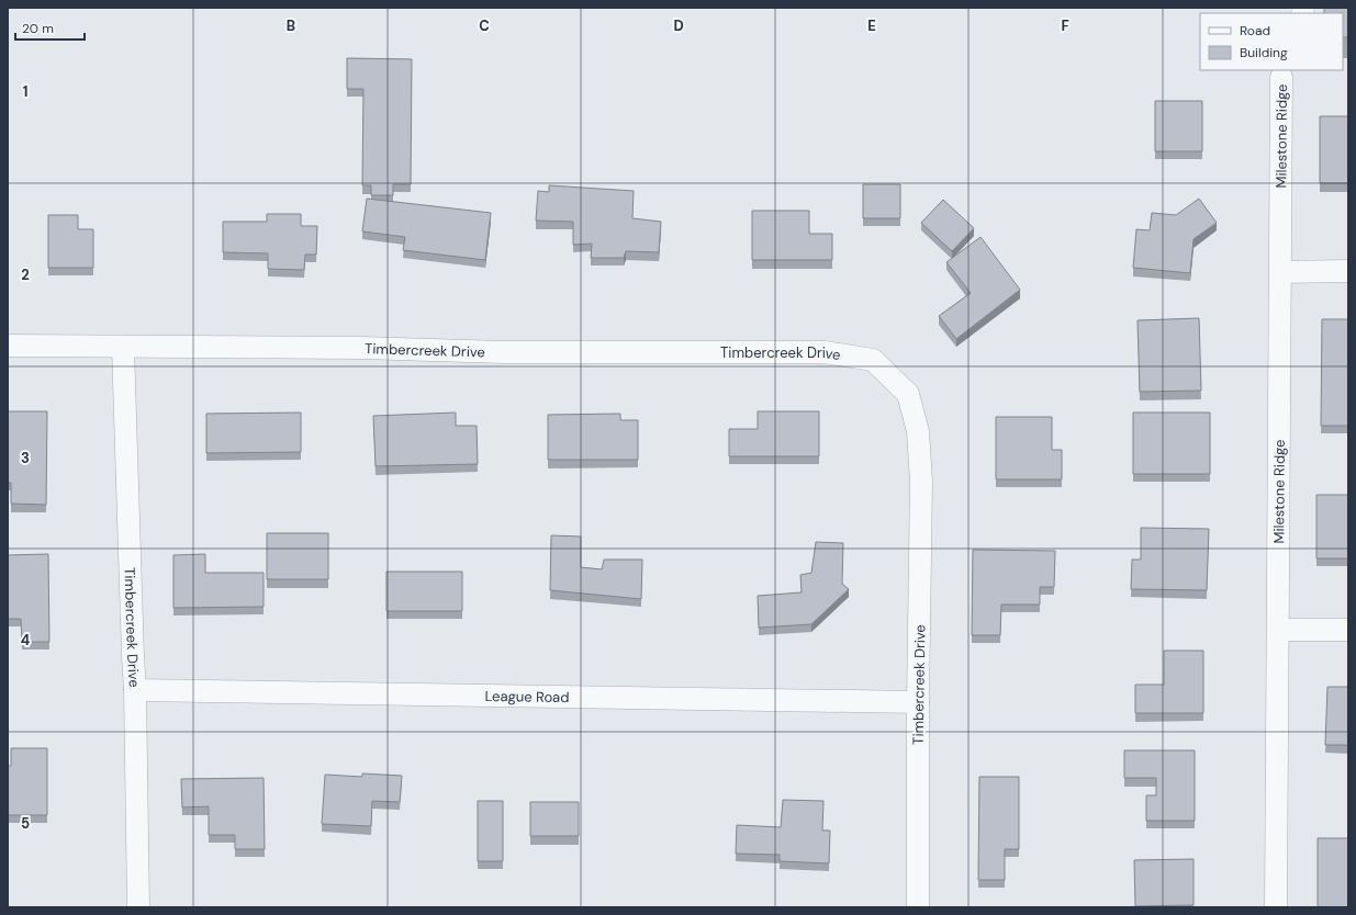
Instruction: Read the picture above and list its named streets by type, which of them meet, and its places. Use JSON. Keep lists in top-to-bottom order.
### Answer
{
  "streets": {
    "street": ["Milestone Ridge", "Timbercreek Drive", "League Road"]
  },
  "crossings": [
    ["Timbercreek Drive", "League Road"]
  ],
  "legend": ["Road", "Building"],
  "scale_bar": "20 m",
  "grid": {
    "columns": [
      "B",
      "C",
      "D",
      "E",
      "F"
    ],
    "rows": [
      "1",
      "2",
      "3",
      "4",
      "5"
    ]
  }
}
